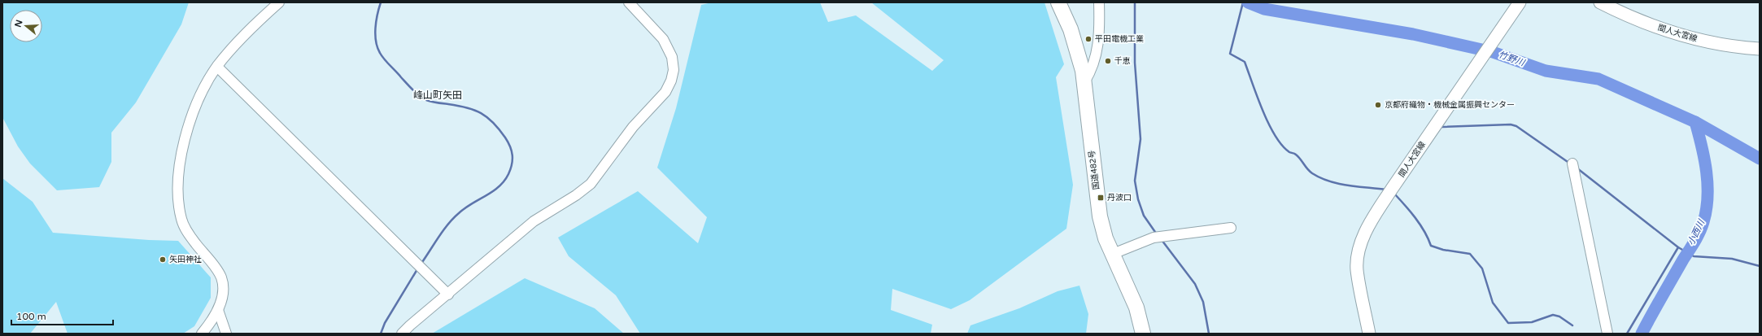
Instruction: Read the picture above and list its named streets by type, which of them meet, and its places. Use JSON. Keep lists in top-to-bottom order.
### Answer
{
  "streets": {
    "highway": ["国道482号"],
    "main road": ["間人大宮線"]
  },
  "districts": ["峰山町矢田"],
  "water": ["竹野川", "小西川"],
  "places": {
    "other": [
      "平田電機工業",
      "千恵",
      "京都府織物・機械金属振興センター",
      "矢田神社"
    ],
    "transit": ["丹波口"]
  },
  "scale_bar": "100 m",
  "north": "left"
}
